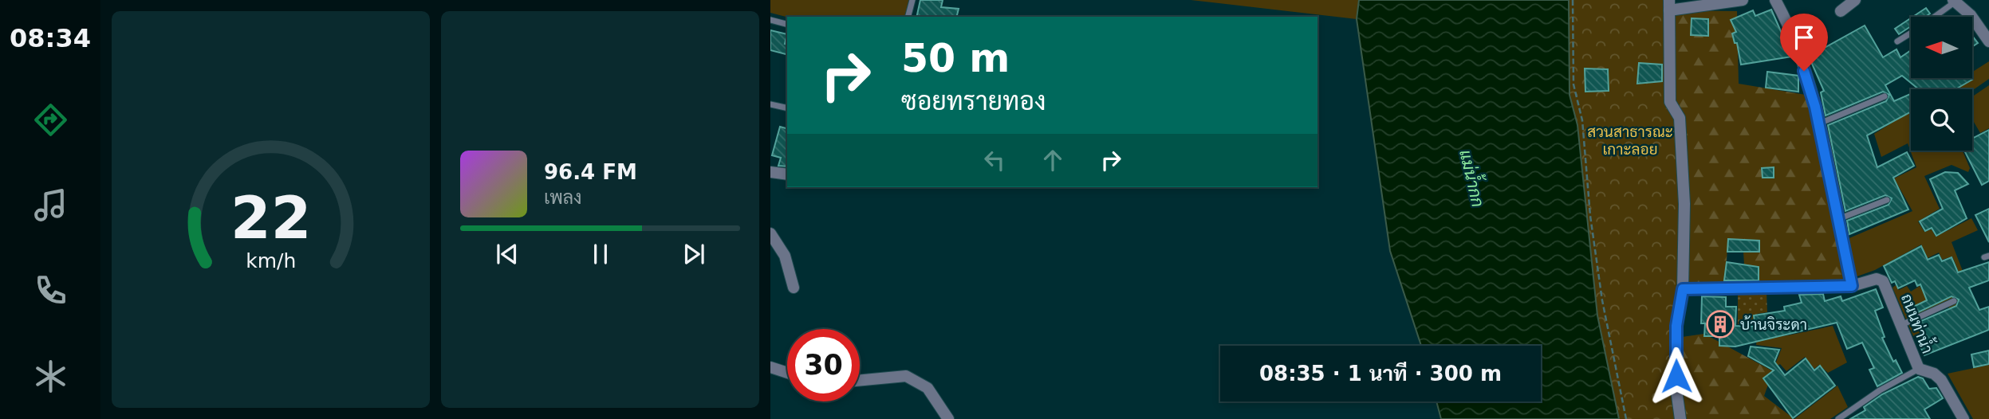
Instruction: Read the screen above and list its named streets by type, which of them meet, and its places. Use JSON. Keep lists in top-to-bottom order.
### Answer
{
  "streets": {
    "street": ["ถนนท่าน้ำ"]
  },
  "water": ["แม่น้ำกก"],
  "parks": ["สวนสาธารณะ เกาะลอย"],
  "places": {
    "building": ["บ้านจิระดา"]
  },
  "north": "left",
  "page": {
    "tabs": "08:34",
    "turn": ["50 m", "ซอยทรายทอง"],
    "song": ["96.4 FM", "เพลง"],
    "limit": "30",
    "trip": "08:35 · 1 นาที · 300 m",
    "gauge": ["22", "km/h"]
  }
}
